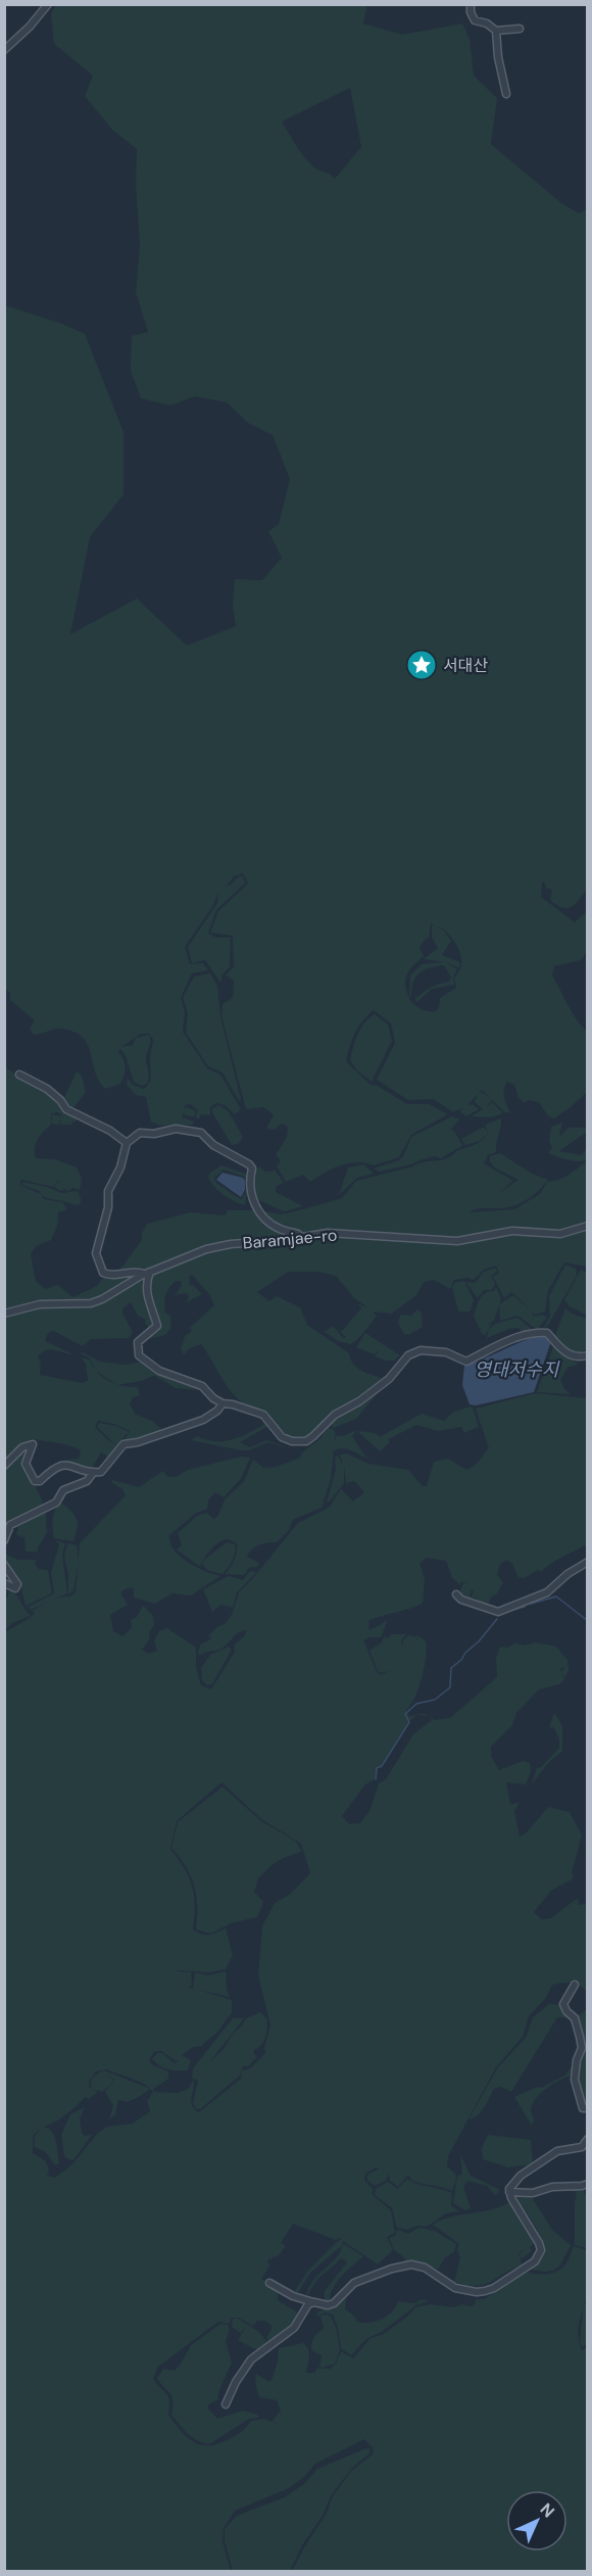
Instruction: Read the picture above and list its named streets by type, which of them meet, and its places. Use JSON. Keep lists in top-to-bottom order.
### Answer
{
  "streets": {
    "street": ["Baramjae-ro"]
  },
  "water": ["영대저수지"],
  "places": {
    "place": ["서대산"]
  },
  "north": "top right"
}
